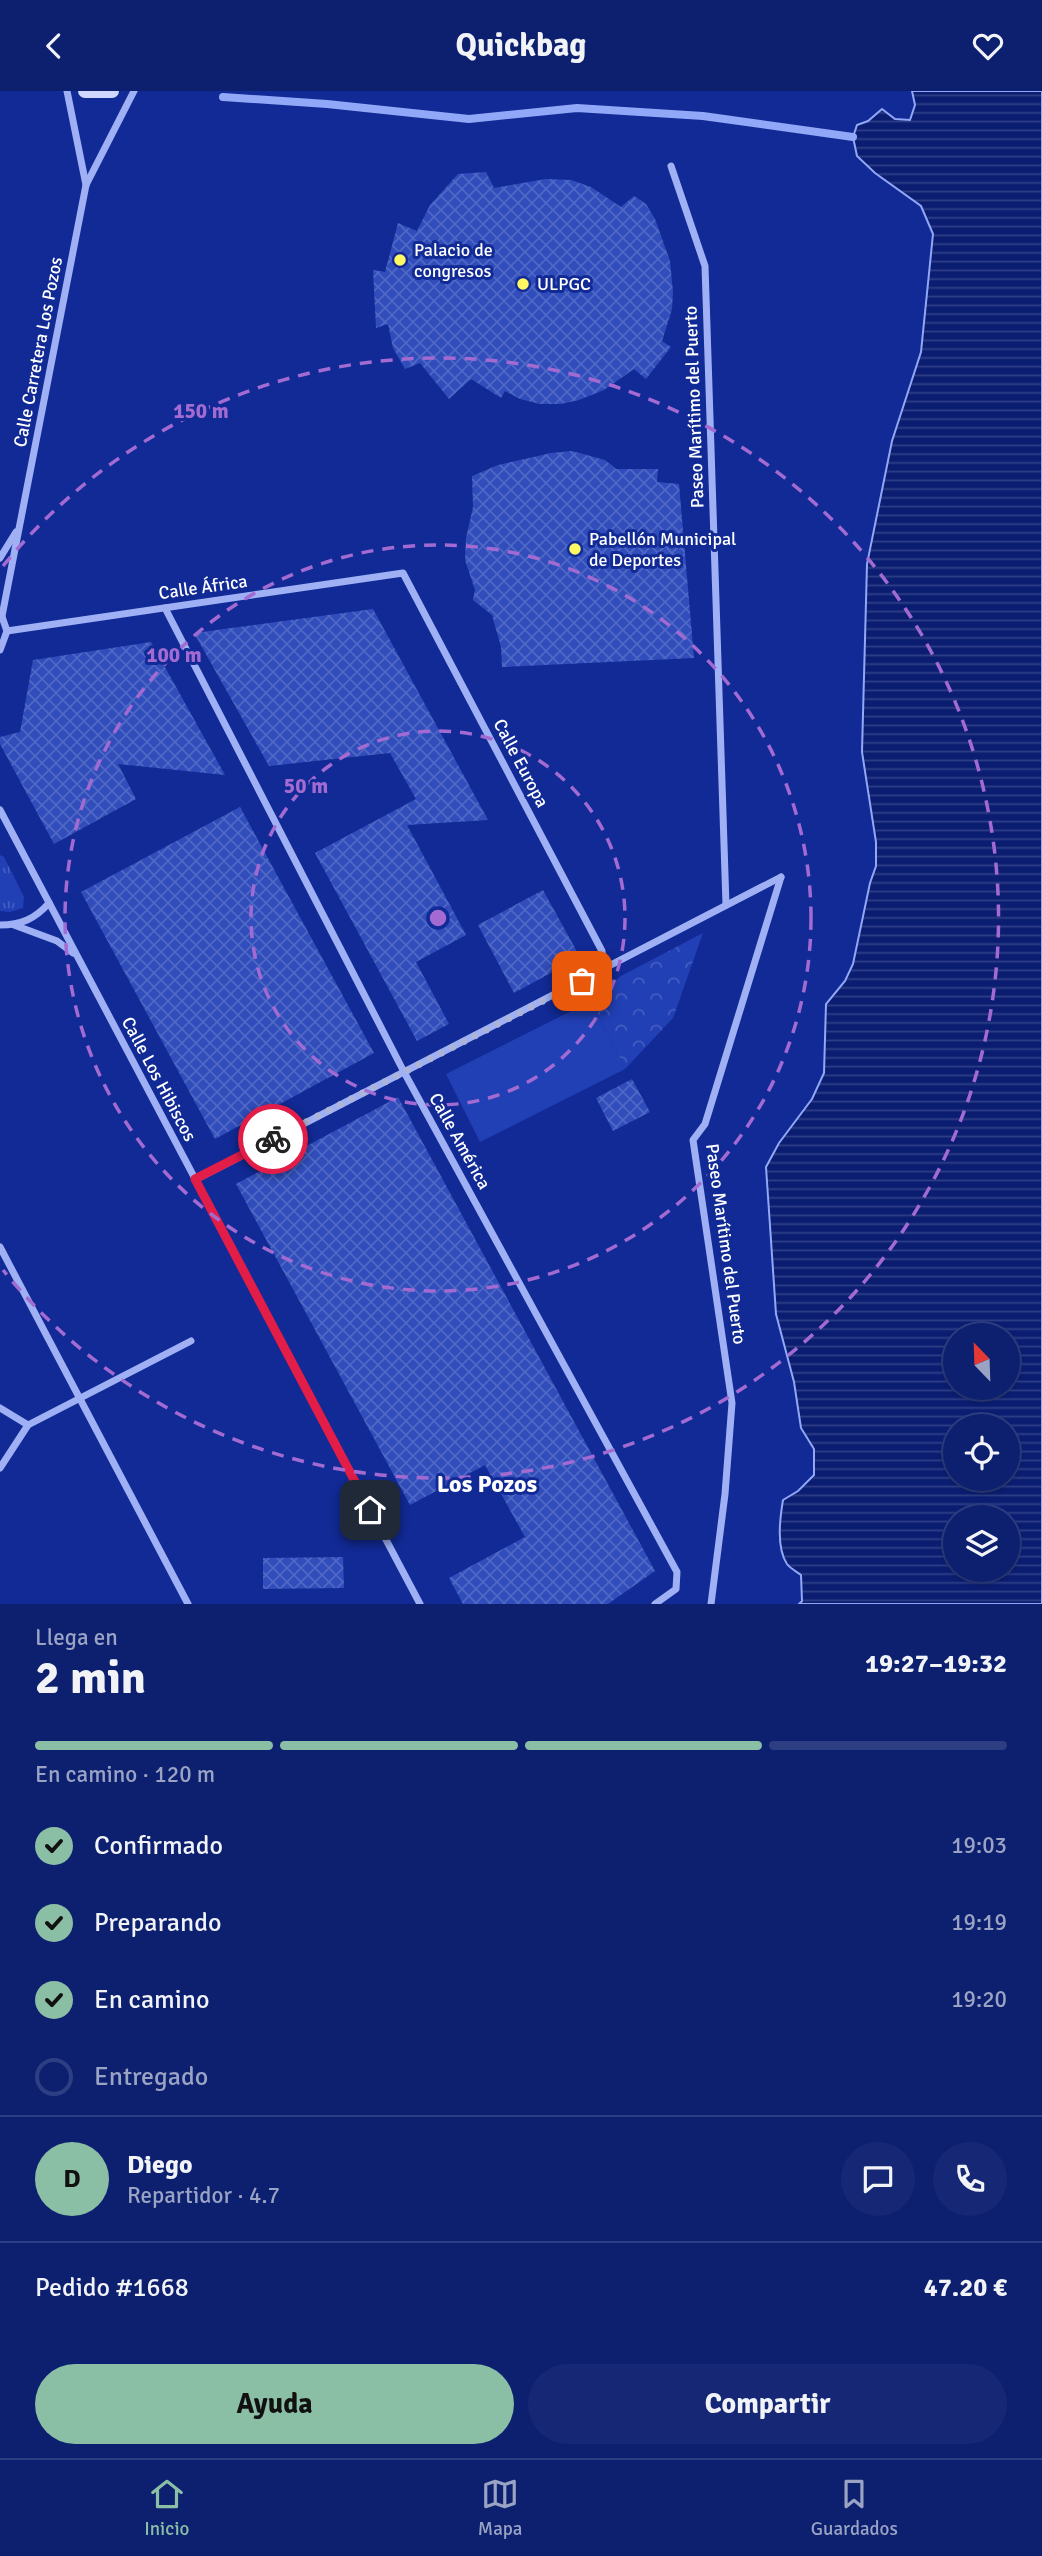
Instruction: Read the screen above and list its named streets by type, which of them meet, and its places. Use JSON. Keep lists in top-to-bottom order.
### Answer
{
  "streets": {
    "street": [
      "Calle Carretera Los Pozos",
      "Paseo Marítimo del Puerto",
      "Calle África",
      "Calle Europa",
      "Calle Los Hibiscos",
      "Calle América"
    ]
  },
  "crossings": [
    ["Paseo Marítimo del Puerto", "Calle Europa"],
    ["Paseo Marítimo del Puerto", "Calle Los Hibiscos"],
    ["Paseo Marítimo del Puerto", "Calle América"],
    ["Calle África", "Calle Europa"],
    ["Calle África", "Calle América"]
  ],
  "districts": ["Los Pozos"],
  "places": ["Palacio de congresos", "ULPGC", "Pabellón Municipal de Deportes"],
  "north": "top left",
  "page": {
    "header": "Quickbag",
    "heading": ["2 min", "Llega en", "19:27–19:32"],
    "panel": [
      "Diego",
      "Repartidor · 4.7",
      "Pedido #1668",
      "47.20 €"
    ],
    "bar": "En camino · 120 m",
    "list": [
      ["Confirmado", "19:03"],
      ["Preparando", "19:19"],
      ["En camino", "19:20"],
      "Entregado"
    ],
    "round": "D",
    "buttons": ["Ayuda", "Compartir"],
    "tabs": ["Inicio", "Mapa", "Guardados"]
  },
  "rings": ["150 m", "100 m", "50 m"]
}
